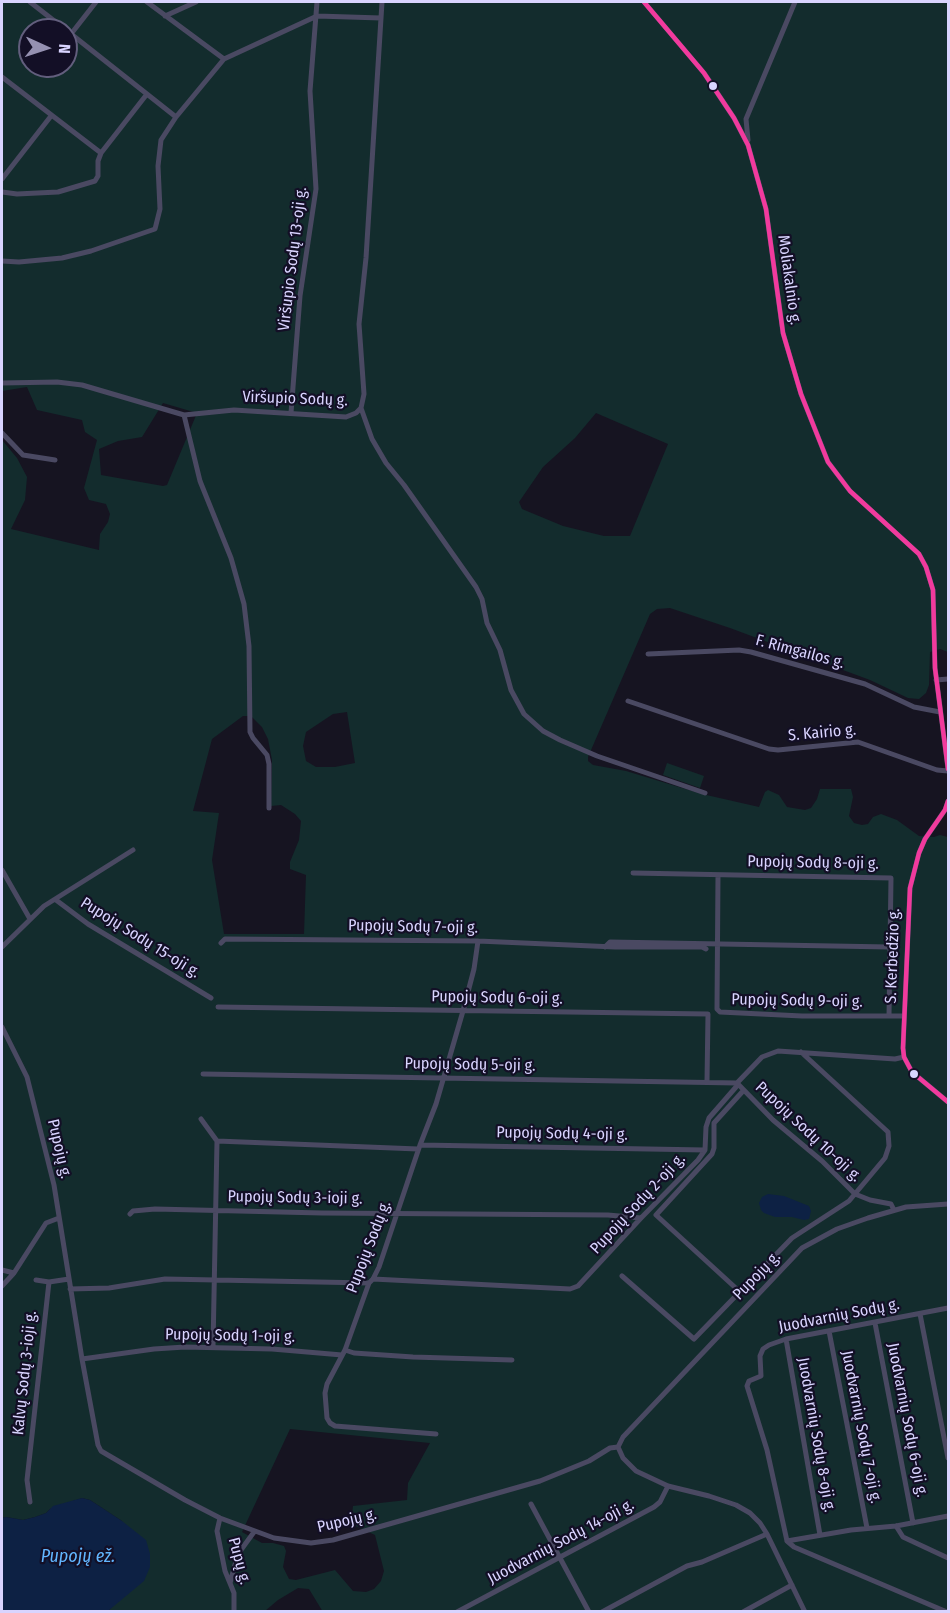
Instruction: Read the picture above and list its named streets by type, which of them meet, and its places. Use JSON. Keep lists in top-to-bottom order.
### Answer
{
  "streets": {
    "street": [
      "Viršupio Sodų 13-oji g.",
      "Moliakalnio g.",
      "Viršupio Sodų g.",
      "F. Rimgailos g.",
      "S. Kairio g.",
      "Pupojų Sodų 8-oji g.",
      "Pupojų Sodų 7-oji g.",
      "Pupojų Sodų 15-oji g.",
      "S. Kerbedžio g.",
      "Pupojų Sodų 6-oji g.",
      "Pupojų Sodų 9-oji g.",
      "Pupojų Sodų 5-oji g.",
      "Pupojų Sodų 10-oji g.",
      "Pupojų Sodų 4-oji g.",
      "Pupojų g.",
      "Pupojų Sodų 3-ioji g.",
      "Pupojų Sodų 2-oji g.",
      "Pupojų Sodų g.",
      "Juodvarnių Sodų g.",
      "Pupojų Sodų 1-oji g.",
      "Kalvų Sodų 3-ioji g.",
      "Juodvarnių Sodų 6-oji g.",
      "Juodvarnių Sodų 7-oji g.",
      "Juodvarnių Sodų 8-oji g.",
      "Juodvarnių Sodų 14-oji g.",
      "Pupų g."
    ]
  },
  "crossings": [
    ["Viršupio Sodų 13-oji g.", "Viršupio Sodų g."],
    ["Pupojų Sodų 8-oji g.", "Pupojų Sodų 7-oji g."],
    ["Pupojų Sodų 8-oji g.", "Pupojų Sodų 9-oji g."],
    ["Pupojų Sodų 7-oji g.", "Pupojų Sodų 9-oji g."],
    ["Pupojų Sodų 7-oji g.", "Pupojų Sodų g."],
    ["S. Kerbedžio g.", "Pupojų Sodų 9-oji g."],
    ["S. Kerbedžio g.", "Pupojų Sodų 2-oji g."],
    ["Pupojų Sodų 6-oji g.", "Pupojų Sodų 5-oji g."],
    ["Pupojų Sodų 6-oji g.", "Pupojų Sodų g."],
    ["Pupojų Sodų 5-oji g.", "Pupojų Sodų 10-oji g."],
    ["Pupojų Sodų 5-oji g.", "Pupojų Sodų 2-oji g."],
    ["Pupojų Sodų 5-oji g.", "Pupojų Sodų g."],
    ["Pupojų Sodų 10-oji g.", "Pupojų g."],
    ["Pupojų Sodų 10-oji g.", "Pupojų Sodų 2-oji g."],
    ["Pupojų Sodų 4-oji g.", "Pupojų Sodų 2-oji g."],
    ["Pupojų Sodų 4-oji g.", "Pupojų Sodų g."],
    ["Pupojų g.", "Pupojų Sodų 2-oji g."],
    ["Pupojų g.", "Pupojų Sodų 1-oji g."],
    ["Pupojų g.", "Pupų g."],
    ["Pupojų Sodų 3-ioji g.", "Pupojų Sodų 2-oji g."],
    ["Pupojų Sodų 3-ioji g.", "Pupojų Sodų g."],
    ["Pupojų Sodų 2-oji g.", "Pupojų Sodų g."],
    ["Pupojų Sodų g.", "Pupojų Sodų 1-oji g."],
    ["Juodvarnių Sodų g.", "Juodvarnių Sodų 6-oji g."],
    ["Juodvarnių Sodų g.", "Juodvarnių Sodų 7-oji g."],
    ["Juodvarnių Sodų g.", "Juodvarnių Sodų 8-oji g."]
  ],
  "water": ["Pupojų ež."],
  "north": "right"
}
